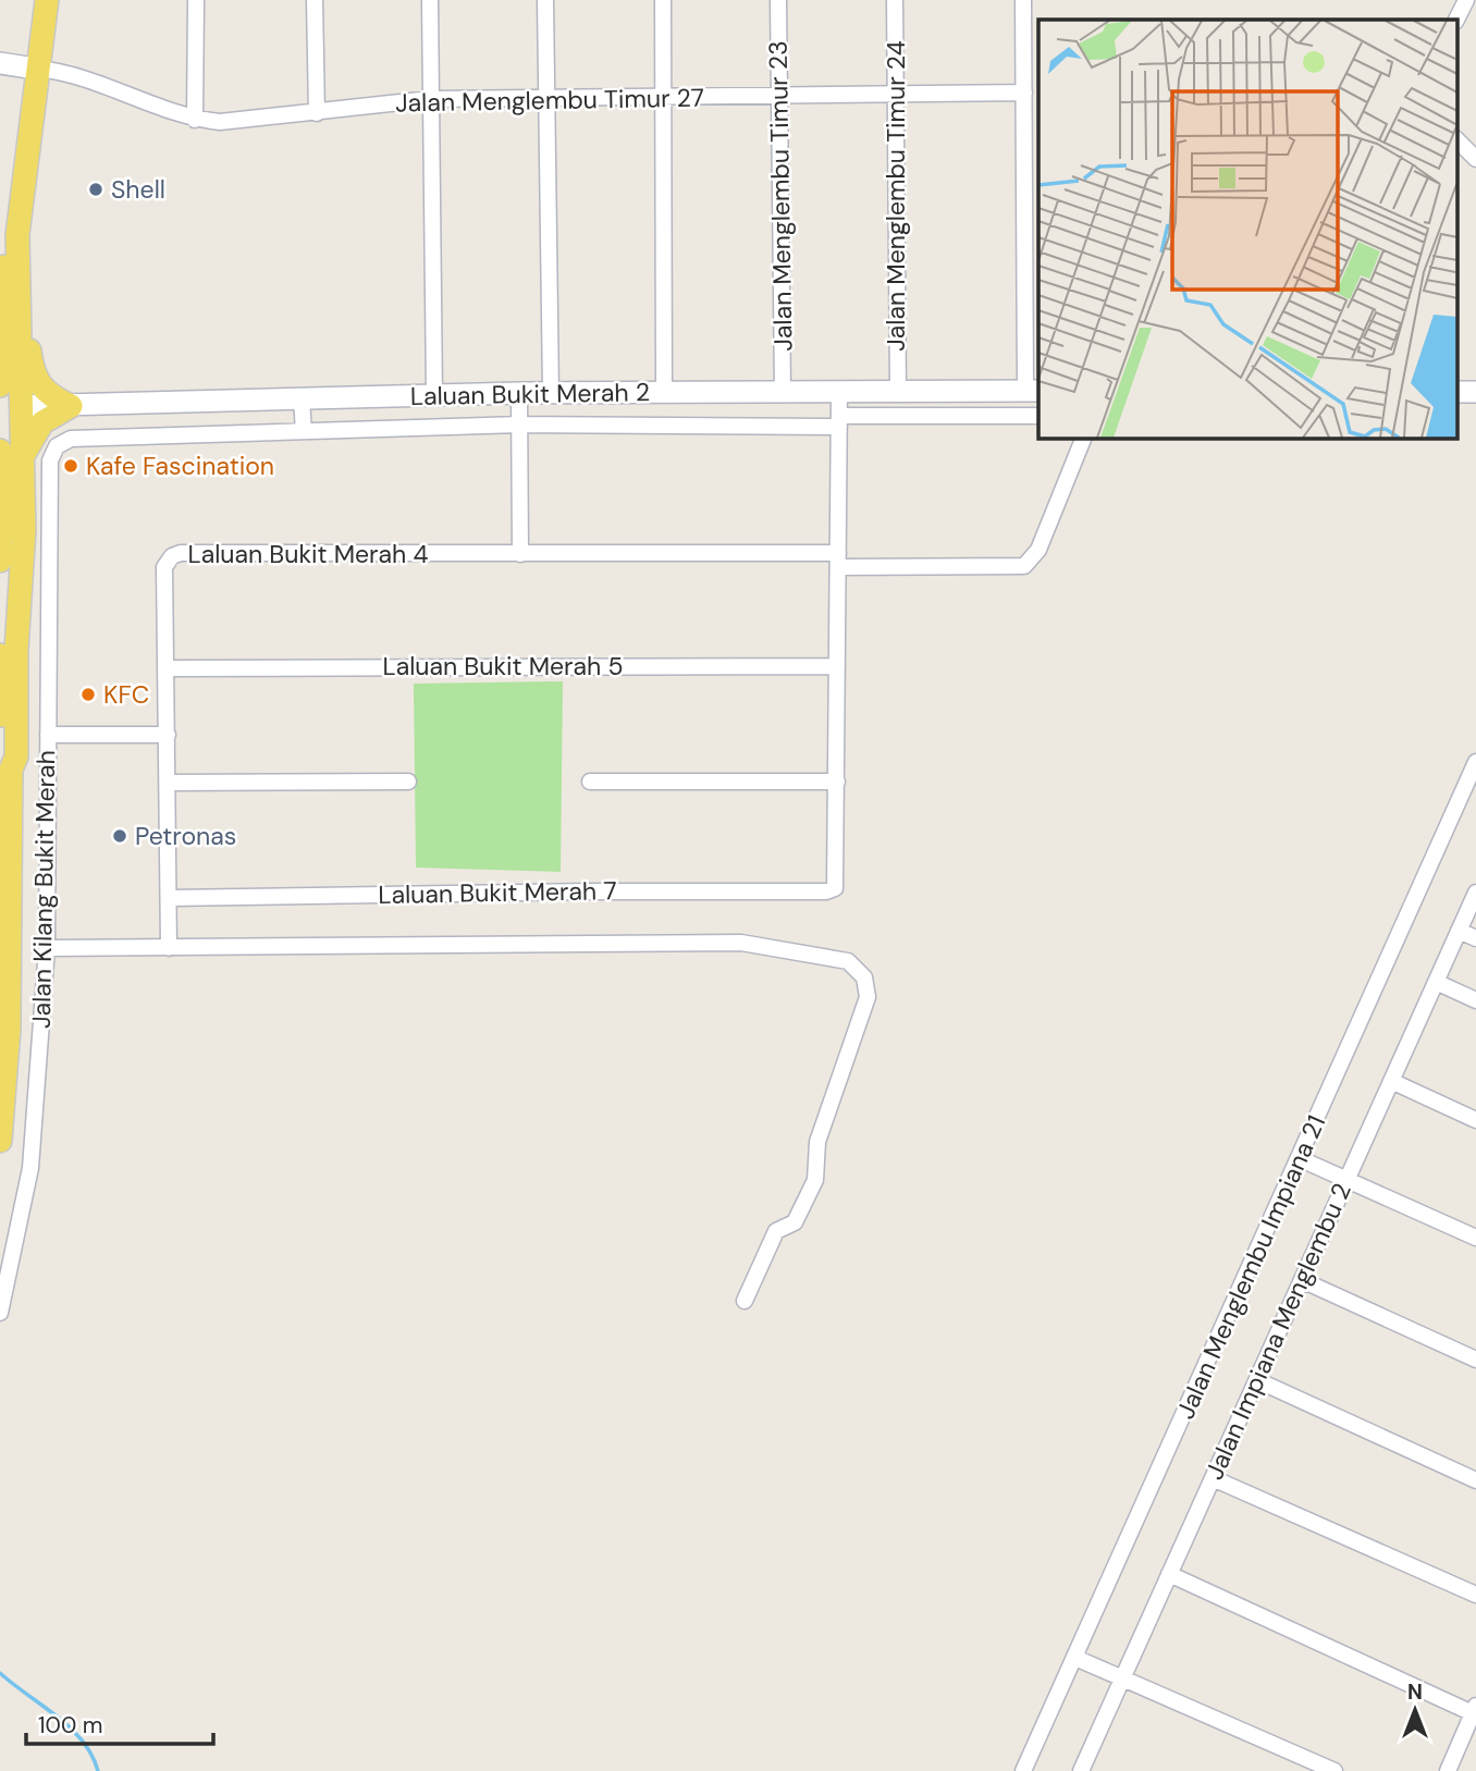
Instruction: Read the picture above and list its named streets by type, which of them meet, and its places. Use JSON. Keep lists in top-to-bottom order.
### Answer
{
  "streets": {
    "street": [
      "Jalan Menglembu Timur 27",
      "Jalan Menglembu Timur 23",
      "Jalan Menglembu Timur 24",
      "Laluan Bukit Merah 2",
      "Laluan Bukit Merah 4",
      "Laluan Bukit Merah 5",
      "Jalan Kilang Bukit Merah",
      "Laluan Bukit Merah 7",
      "Jalan Menglembu Impiana 21",
      "Jalan Impiana Menglembu 2"
    ]
  },
  "crossings": [
    ["Jalan Menglembu Timur 27", "Jalan Menglembu Timur 23"],
    ["Jalan Menglembu Timur 27", "Jalan Menglembu Timur 24"],
    ["Jalan Menglembu Timur 23", "Laluan Bukit Merah 2"],
    ["Jalan Menglembu Timur 24", "Laluan Bukit Merah 2"],
    ["Laluan Bukit Merah 2", "Jalan Kilang Bukit Merah"],
    ["Laluan Bukit Merah 4", "Laluan Bukit Merah 5"],
    ["Laluan Bukit Merah 4", "Laluan Bukit Merah 7"]
  ],
  "places": [
    "Shell",
    "Kafe Fascination",
    "KFC",
    "Petronas"
  ],
  "scale_bar": "100 m",
  "north": "top"
}
